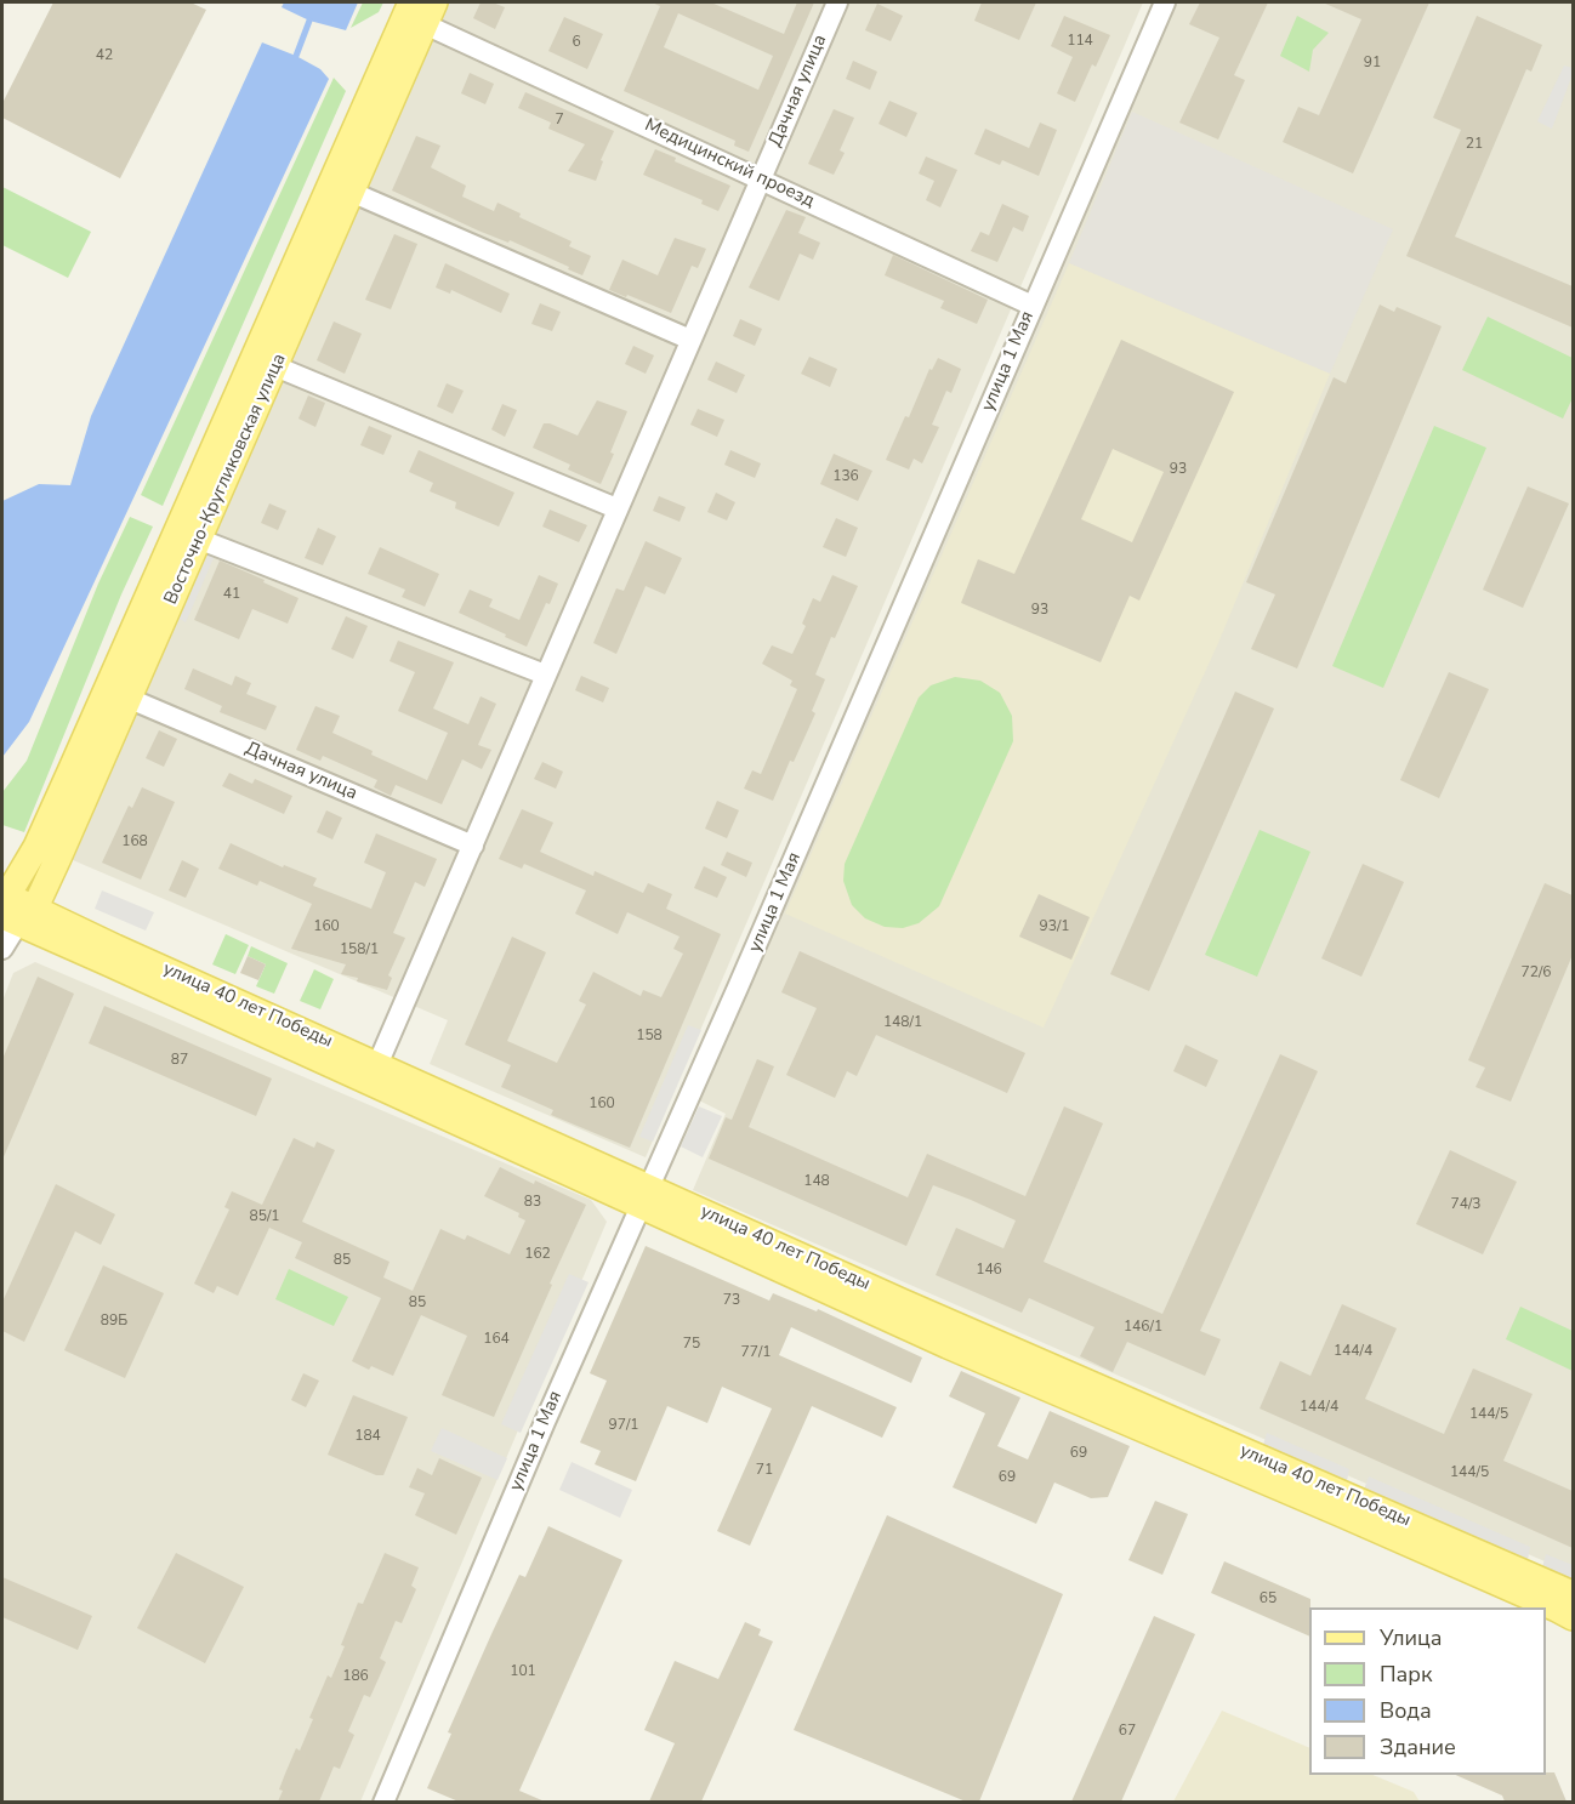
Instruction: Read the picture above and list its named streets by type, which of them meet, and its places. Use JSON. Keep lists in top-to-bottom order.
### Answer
{
  "streets": {
    "main road": ["Восточно-Кругликовская улица", "улица 40 лет Победы"],
    "street": ["Дачная улица", "Медицинский проезд", "улица 1 Мая"]
  },
  "crossings": [
    ["Дачная улица", "Медицинский проезд"],
    ["Дачная улица", "Восточно-Кругликовская улица"],
    ["Дачная улица", "улица 40 лет Победы"],
    ["Медицинский проезд", "улица 1 Мая"],
    ["Медицинский проезд", "Восточно-Кругликовская улица"],
    ["улица 1 Мая", "улица 40 лет Победы"],
    ["Восточно-Кругликовская улица", "улица 40 лет Победы"]
  ],
  "house_numbers": [
    "114",
    "6",
    "42",
    "91",
    "7",
    "21",
    "93",
    "136",
    "41",
    "93",
    "168",
    "160",
    "93/1",
    "158/1",
    "72/6",
    "148/1",
    "158",
    "87",
    "160",
    "148",
    "83",
    "74/3",
    "85/1",
    "162",
    "85",
    "146",
    "73",
    "85",
    "89Б",
    "146/1",
    "164",
    "75",
    "144/4",
    "77/1",
    "144/4",
    "144/5",
    "97/1",
    "184",
    "69",
    "71",
    "144/5",
    "69",
    "65",
    "101",
    "186",
    "67"
  ],
  "legend": [
    "Улица",
    "Парк",
    "Вода",
    "Здание"
  ]
}
